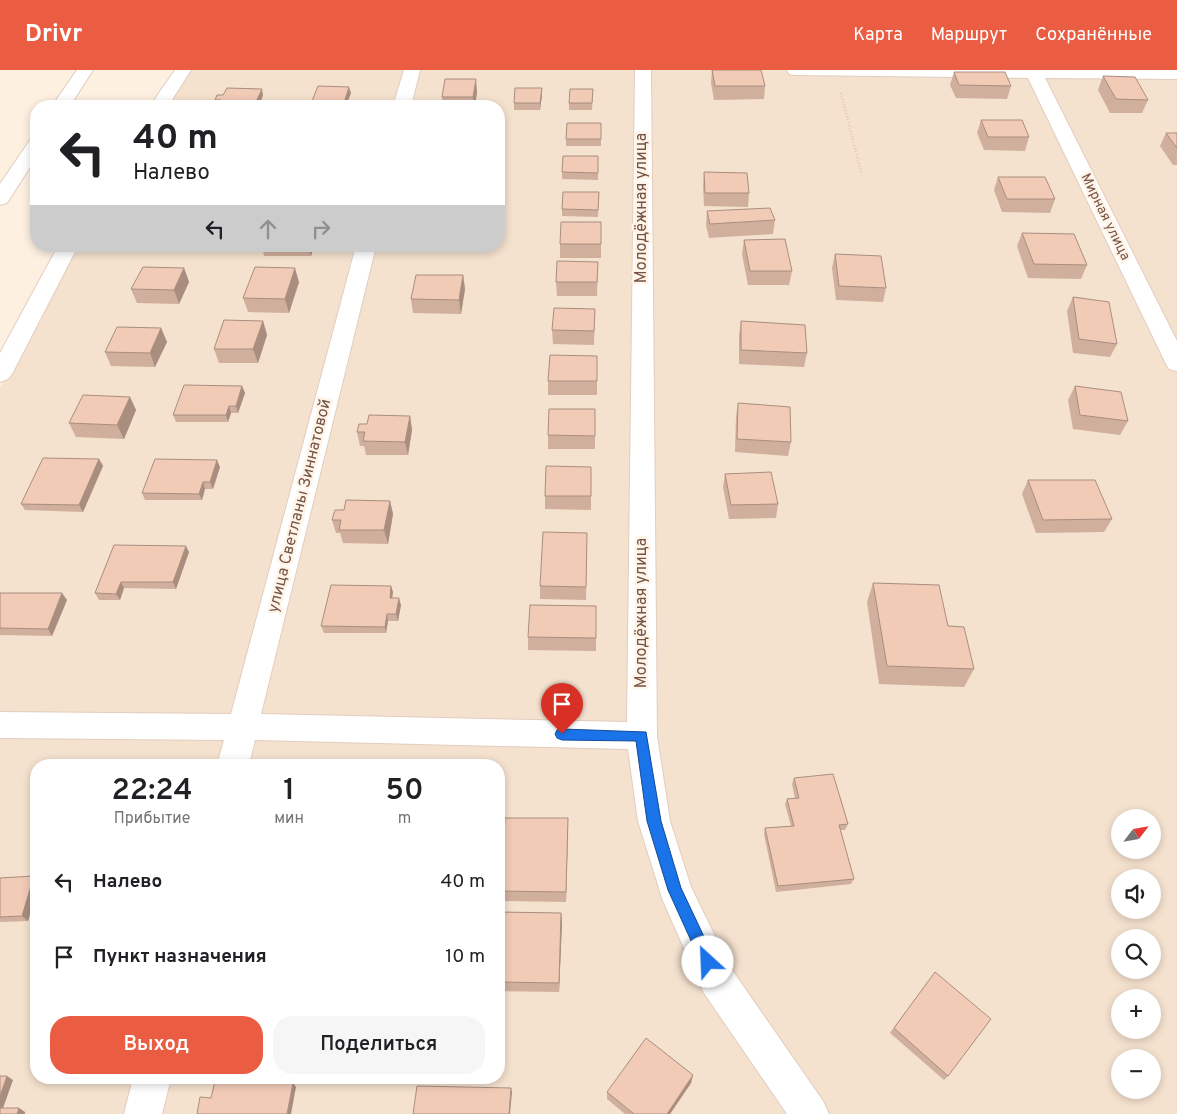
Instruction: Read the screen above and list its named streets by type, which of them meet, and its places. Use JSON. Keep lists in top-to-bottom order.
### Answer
{
  "streets": {
    "street": ["Молодёжная улица", "Мирная улица", "улица Светланы Зиннатовой"]
  },
  "north": "top right",
  "page": {
    "header": "Drivr",
    "nav": ["Карта", "Маршрут", "Сохранённые"],
    "turn": ["40 m", "Налево"],
    "eta": [
      "22:24",
      "Прибытие",
      "1",
      "мин",
      "50",
      "m"
    ],
    "map_buttons": ["+", "−"],
    "list": [
      {
        "name": "Налево",
        "value": "40 m"
      },
      {
        "name": "Пункт назначения",
        "value": "10 m"
      }
    ],
    "buttons": ["Выход", "Поделиться"]
  }
}
